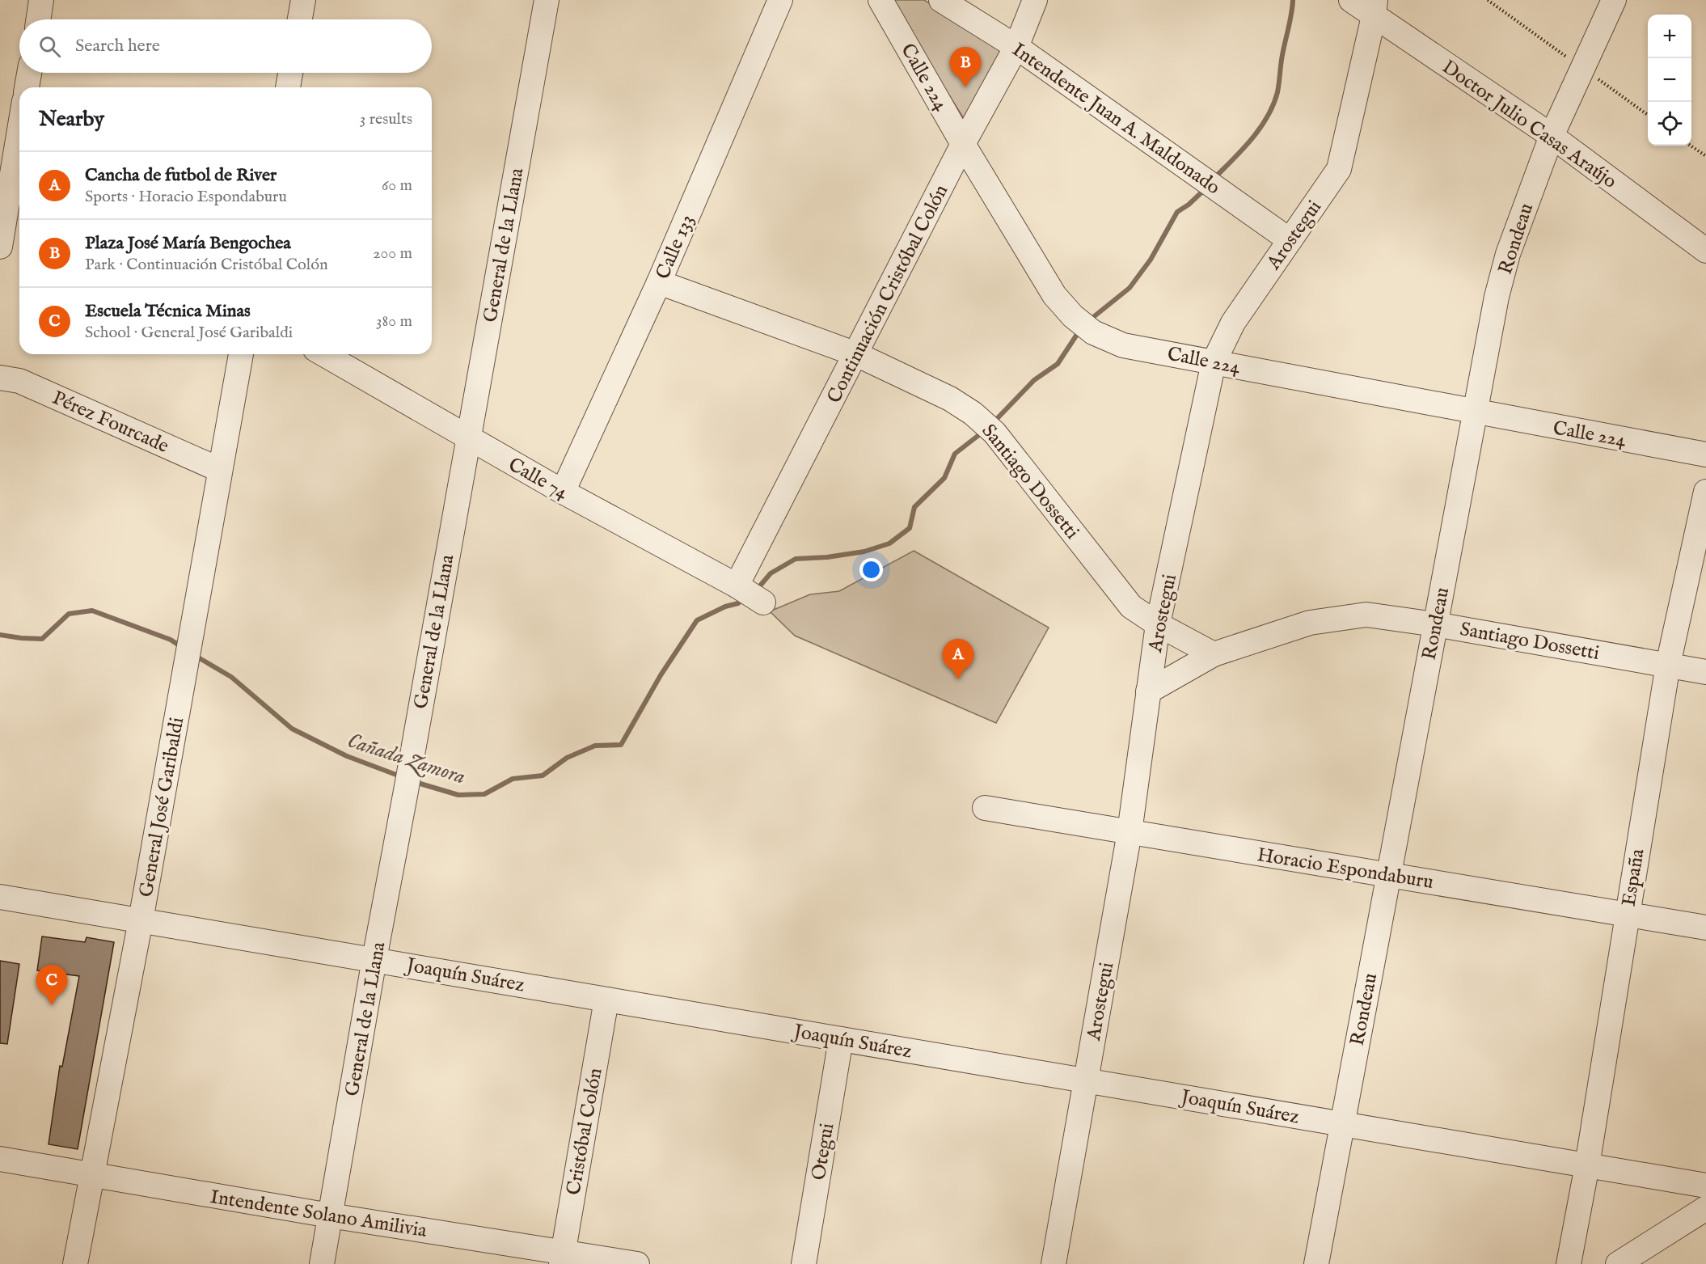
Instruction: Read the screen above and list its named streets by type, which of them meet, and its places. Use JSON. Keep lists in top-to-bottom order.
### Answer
{
  "streets": {
    "street": [
      "Calle 224",
      "Intendente Juan A. Maldonado",
      "Doctor Julio Casas Araújo",
      "Arostegui",
      "Rondeau",
      "General de la Llana",
      "Calle 133",
      "Continuación Cristóbal Colón",
      "Pérez Fourcade",
      "Calle 74",
      "Santiago Dossetti",
      "General José Garibaldi",
      "Horacio Espondaburu",
      "España",
      "Joaquín Suárez",
      "Cristóbal Colón",
      "Otegui",
      "Intendente Solano Amilivia"
    ]
  },
  "crossings": [
    ["Calle 224", "Arostegui"],
    ["Calle 224", "Rondeau"],
    ["Calle 224", "Continuación Cristóbal Colón"],
    ["Intendente Juan A. Maldonado", "Arostegui"],
    ["Intendente Juan A. Maldonado", "Continuación Cristóbal Colón"],
    ["Doctor Julio Casas Araújo", "Arostegui"],
    ["Doctor Julio Casas Araújo", "Rondeau"],
    ["Arostegui", "Santiago Dossetti"],
    ["Arostegui", "Horacio Espondaburu"],
    ["Arostegui", "Joaquín Suárez"],
    ["Rondeau", "Santiago Dossetti"],
    ["Rondeau", "Horacio Espondaburu"],
    ["Rondeau", "Joaquín Suárez"],
    ["General de la Llana", "Calle 74"],
    ["General de la Llana", "Joaquín Suárez"],
    ["General de la Llana", "Intendente Solano Amilivia"],
    ["Calle 133", "Calle 74"],
    ["Calle 133", "Santiago Dossetti"],
    ["Continuación Cristóbal Colón", "Calle 74"],
    ["Continuación Cristóbal Colón", "Santiago Dossetti"],
    ["Pérez Fourcade", "General José Garibaldi"],
    ["Santiago Dossetti", "España"],
    ["General José Garibaldi", "Joaquín Suárez"],
    ["General José Garibaldi", "Intendente Solano Amilivia"],
    ["Horacio Espondaburu", "España"],
    ["España", "Joaquín Suárez"],
    ["Joaquín Suárez", "Cristóbal Colón"],
    ["Joaquín Suárez", "Otegui"],
    ["Cristóbal Colón", "Intendente Solano Amilivia"]
  ],
  "water": ["Cañada Zamora"],
  "page": {
    "map_buttons": ["+", "−"],
    "search": "Search here",
    "pins": ["B", "A", "C"],
    "heading": ["Nearby", "3 results"],
    "list": [
      {
        "mark": "A",
        "name": "Cancha de futbol de River",
        "note": "Sports · Horacio Espondaburu",
        "value": "60 m"
      },
      {
        "mark": "B",
        "name": "Plaza José María Bengochea",
        "note": "Park · Continuación Cristóbal Colón",
        "value": "200 m"
      },
      {
        "mark": "C",
        "name": "Escuela Técnica Minas",
        "note": "School · General José Garibaldi",
        "value": "380 m"
      }
    ]
  }
}
